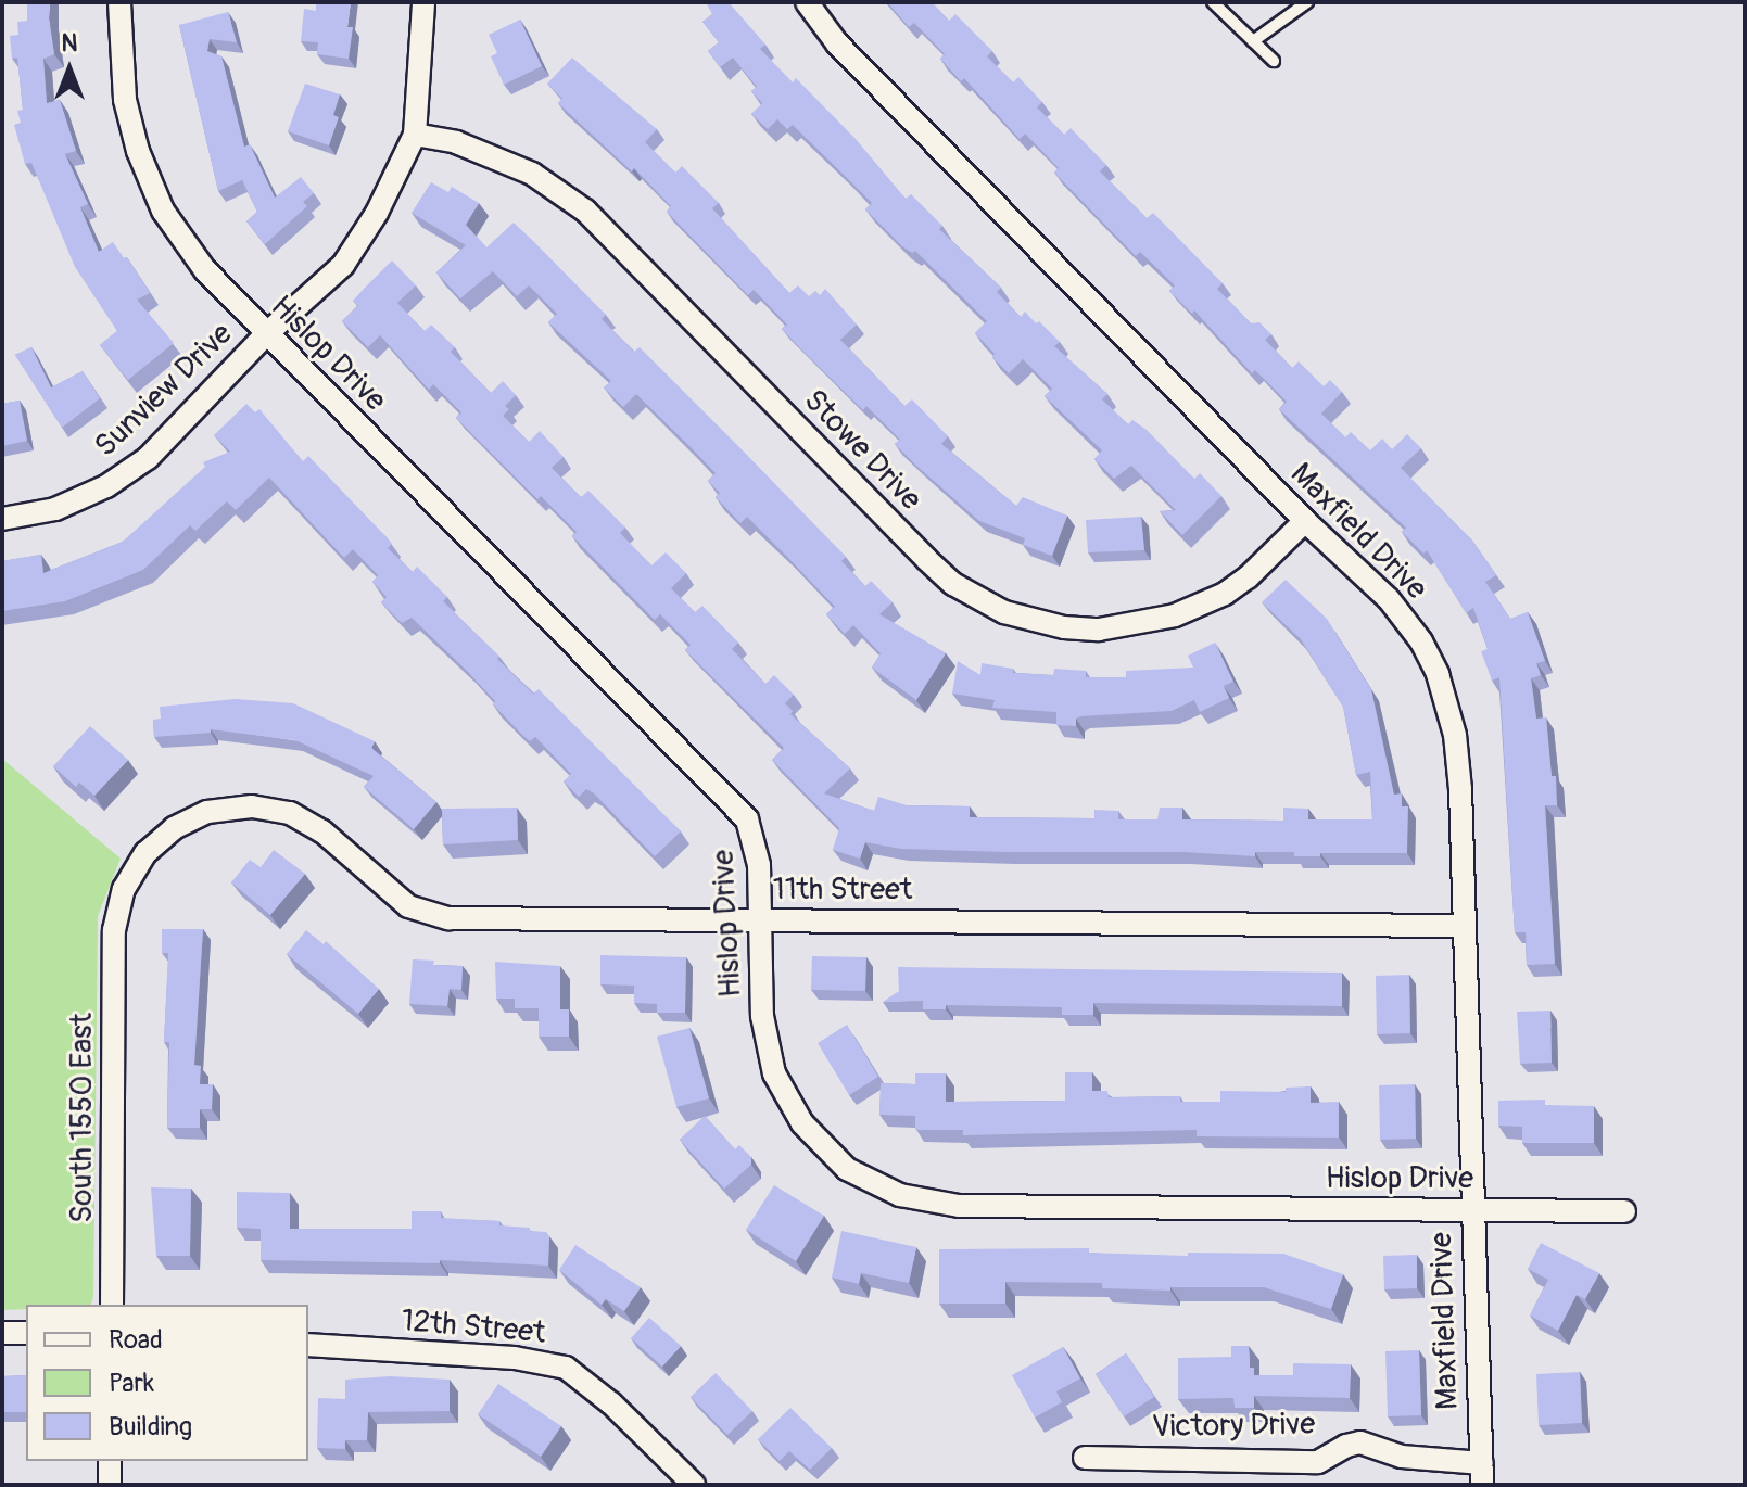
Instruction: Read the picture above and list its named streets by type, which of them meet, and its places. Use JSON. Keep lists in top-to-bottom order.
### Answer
{
  "streets": {
    "street": [
      "Hislop Drive",
      "Sunview Drive",
      "Stowe Drive",
      "Maxfield Drive",
      "11th Street",
      "South 1550 East",
      "12th Street",
      "Victory Drive"
    ]
  },
  "crossings": [
    ["Hislop Drive", "Sunview Drive"],
    ["Hislop Drive", "Maxfield Drive"],
    ["Hislop Drive", "11th Street"],
    ["Sunview Drive", "Stowe Drive"],
    ["Stowe Drive", "Maxfield Drive"],
    ["Maxfield Drive", "11th Street"],
    ["Maxfield Drive", "Victory Drive"],
    ["11th Street", "South 1550 East"]
  ],
  "legend": ["Road", "Park", "Building"],
  "north": "top"
}
